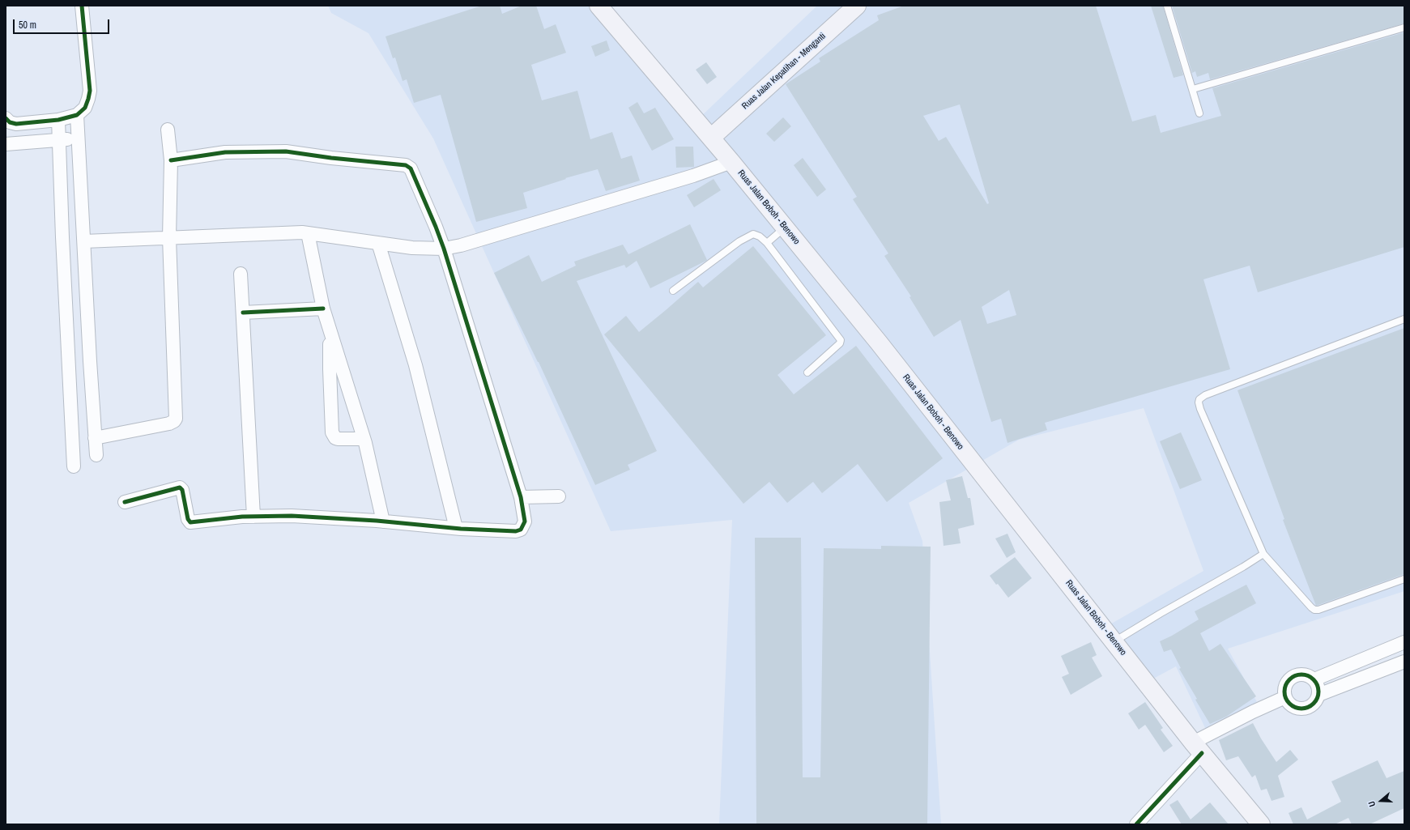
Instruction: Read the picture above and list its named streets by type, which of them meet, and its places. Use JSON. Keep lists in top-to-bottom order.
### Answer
{
  "streets": {
    "main road": ["Ruas Jalan Kepatihan - Menganti", "Ruas Jalan Boboh - Benowo"]
  },
  "crossings": [
    ["Ruas Jalan Kepatihan - Menganti", "Ruas Jalan Boboh - Benowo"]
  ],
  "scale_bar": "50 m",
  "north": "left"
}
